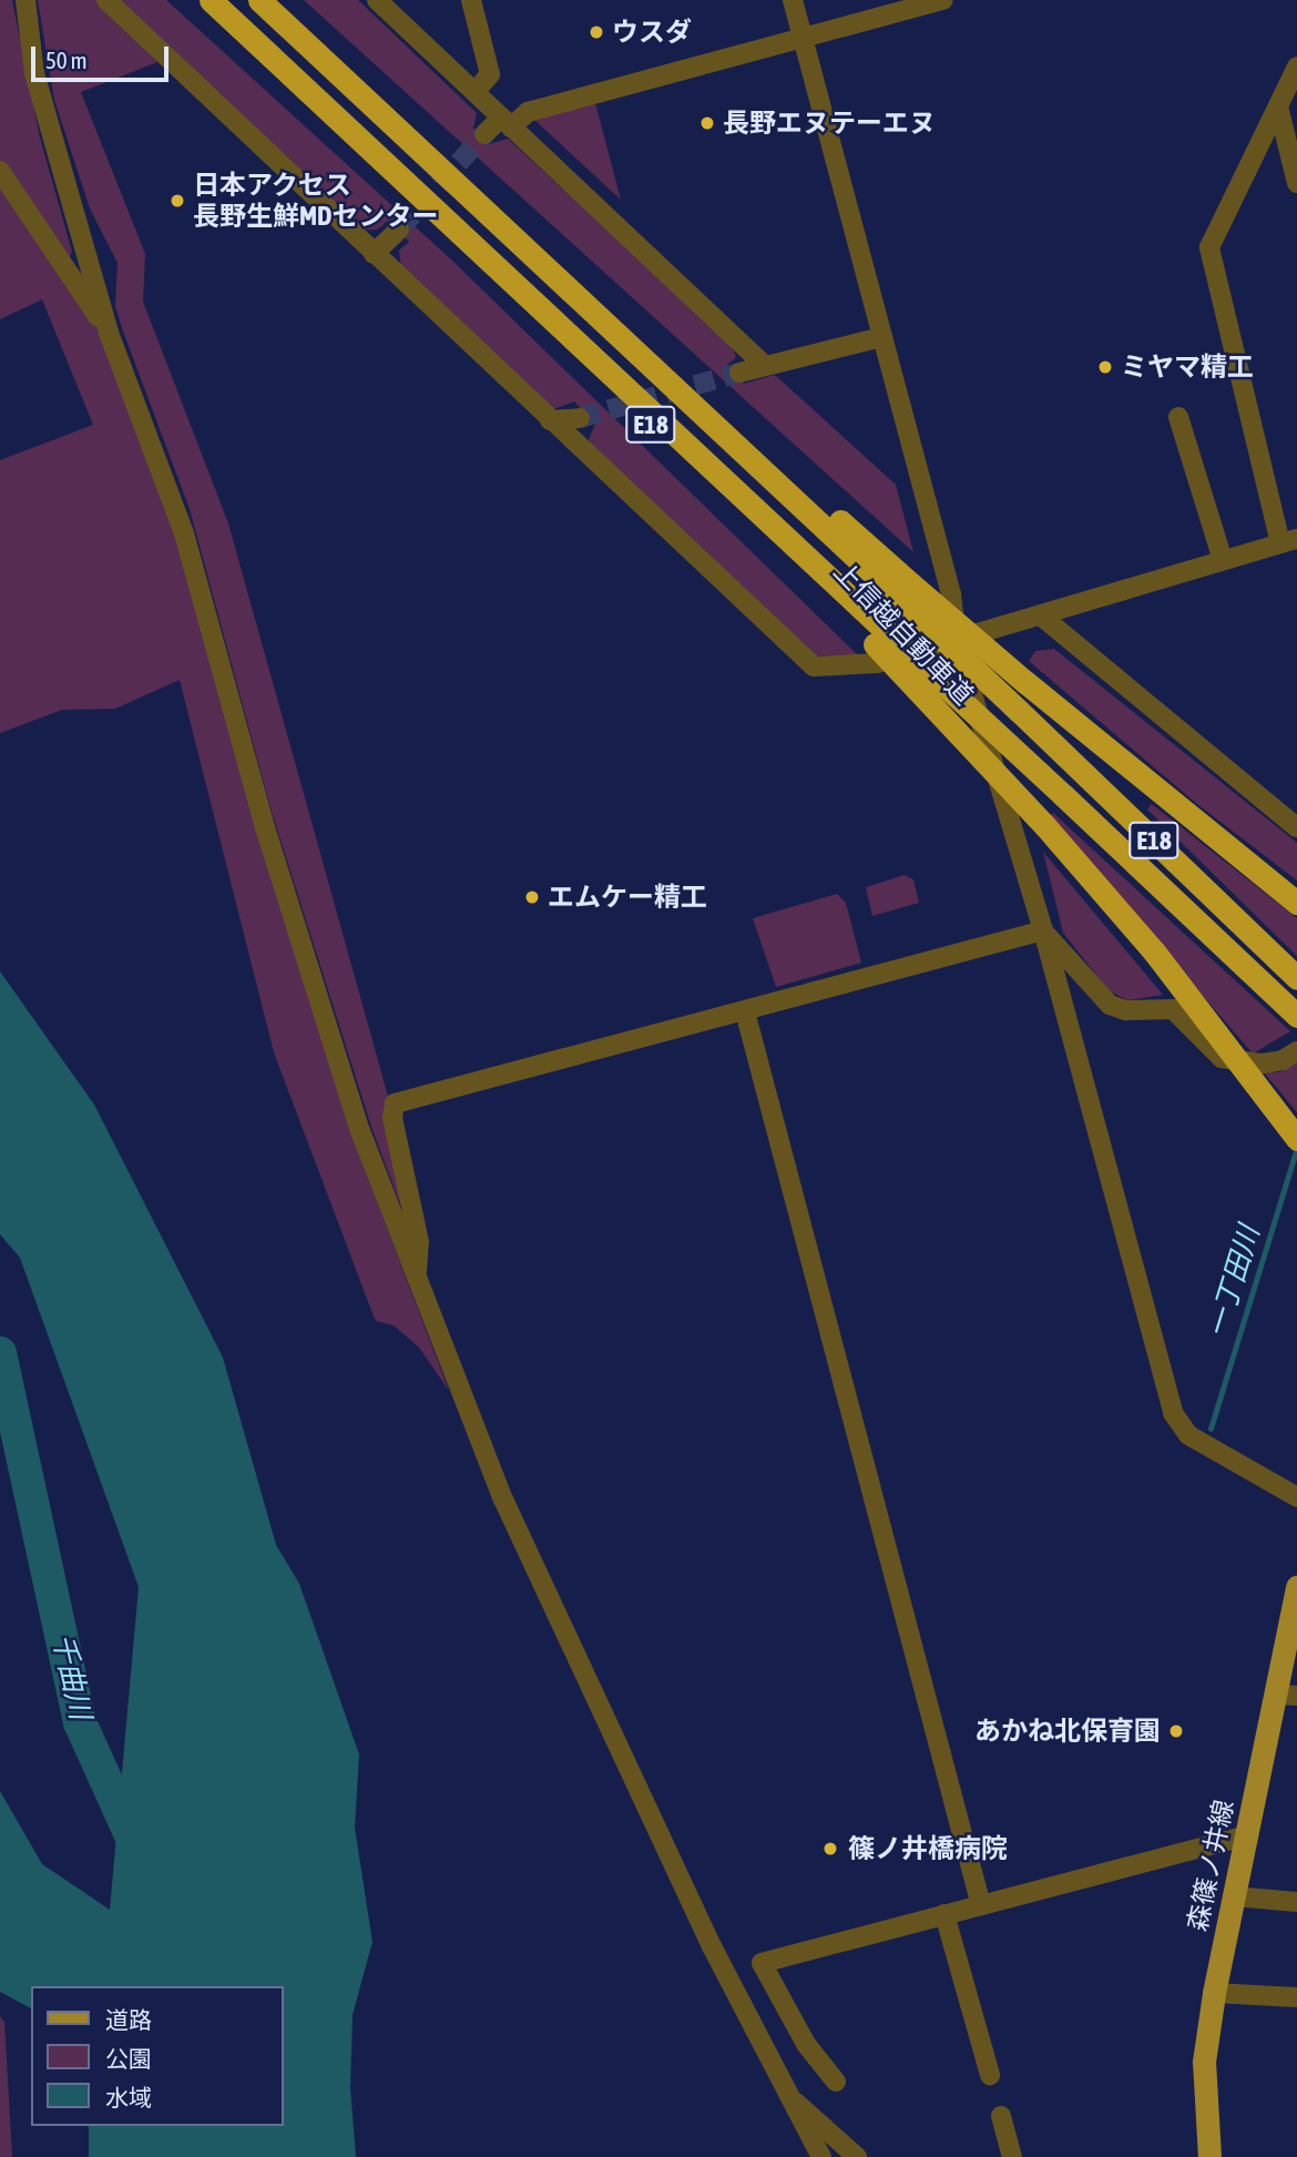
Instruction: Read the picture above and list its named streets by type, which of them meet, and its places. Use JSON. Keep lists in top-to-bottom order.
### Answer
{
  "streets": {
    "highway": ["E18", "上信越自動車道"],
    "main road": ["森篠ノ井線"]
  },
  "water": ["一丁田川", "千曲川"],
  "places": [
    "ウスダ",
    "長野エヌテーエヌ",
    "日本アクセス 長野生鮮MDセンター",
    "ミヤマ精工",
    "エムケー精工",
    "あかね北保育園",
    "篠ノ井橋病院"
  ],
  "legend": ["道路", "公園", "水域"],
  "scale_bar": "50 m"
}
